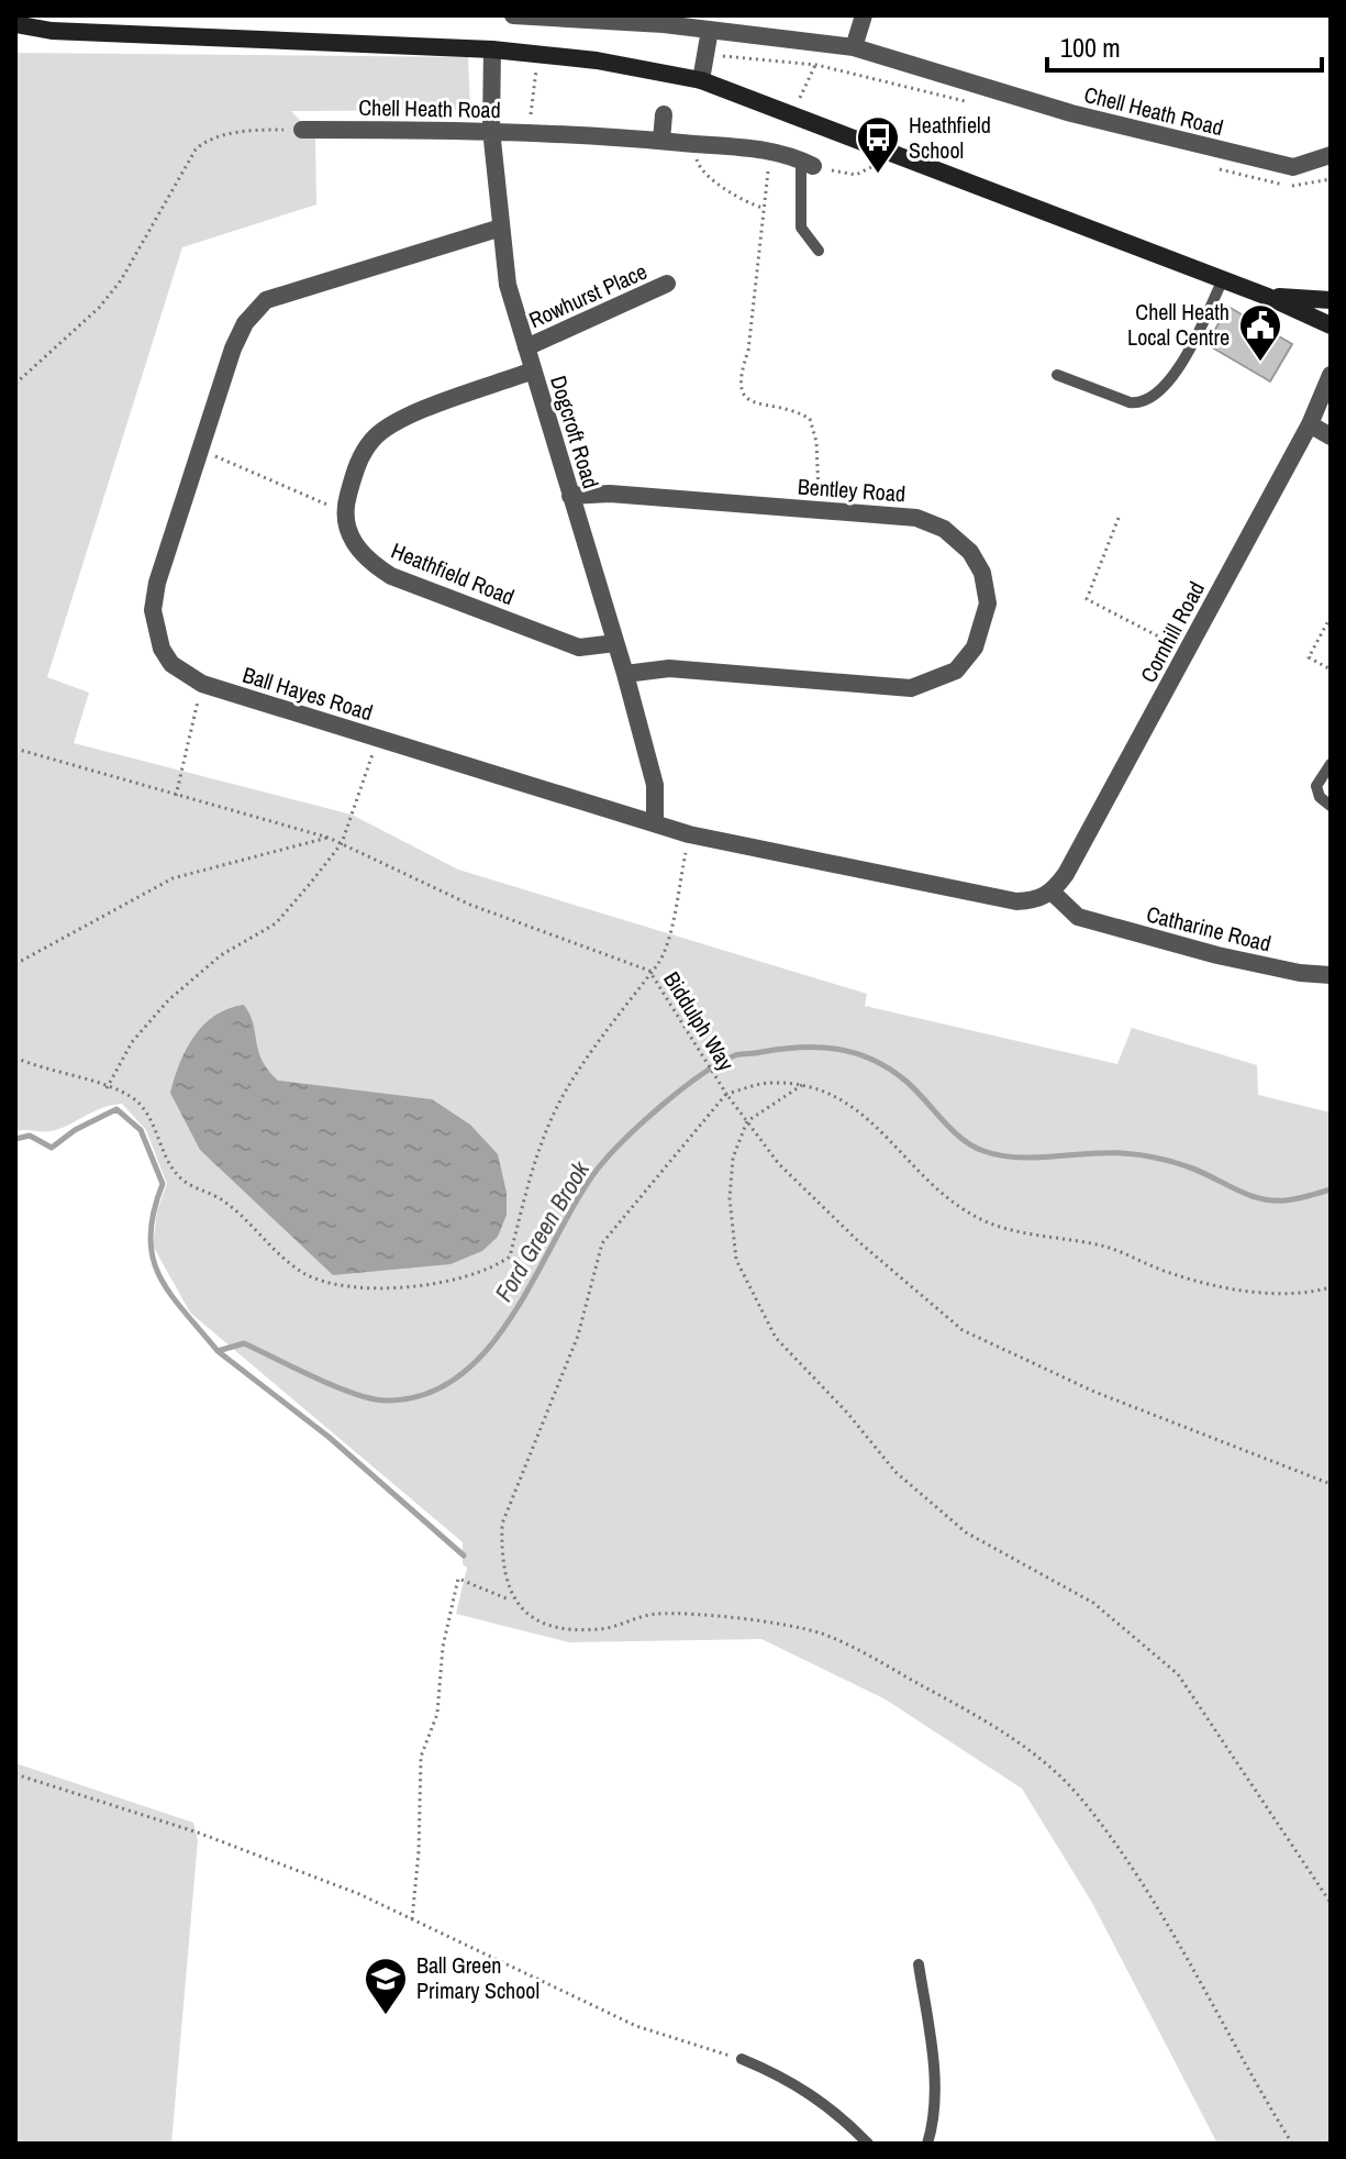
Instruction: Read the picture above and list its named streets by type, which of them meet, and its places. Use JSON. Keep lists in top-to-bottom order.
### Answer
{
  "streets": {
    "street": [
      "Chell Heath Road",
      "Rowhurst Place",
      "Dogcroft Road",
      "Bentley Road",
      "Heathfield Road",
      "Cornhill Road",
      "Ball Hayes Road",
      "Catharine Road"
    ],
    "path": ["Biddulph Way"]
  },
  "crossings": [
    ["Chell Heath Road", "Dogcroft Road"],
    ["Rowhurst Place", "Dogcroft Road"],
    ["Dogcroft Road", "Bentley Road"],
    ["Dogcroft Road", "Heathfield Road"],
    ["Dogcroft Road", "Ball Hayes Road"],
    ["Cornhill Road", "Ball Hayes Road"],
    ["Cornhill Road", "Catharine Road"],
    ["Ball Hayes Road", "Catharine Road"]
  ],
  "water": ["Ford Green Brook"],
  "places": {
    "bus stop": ["Heathfield School"],
    "public building": ["Chell Heath Local Centre"],
    "school or university": ["Ball Green Primary School"]
  },
  "scale_bar": "100 m"
}
